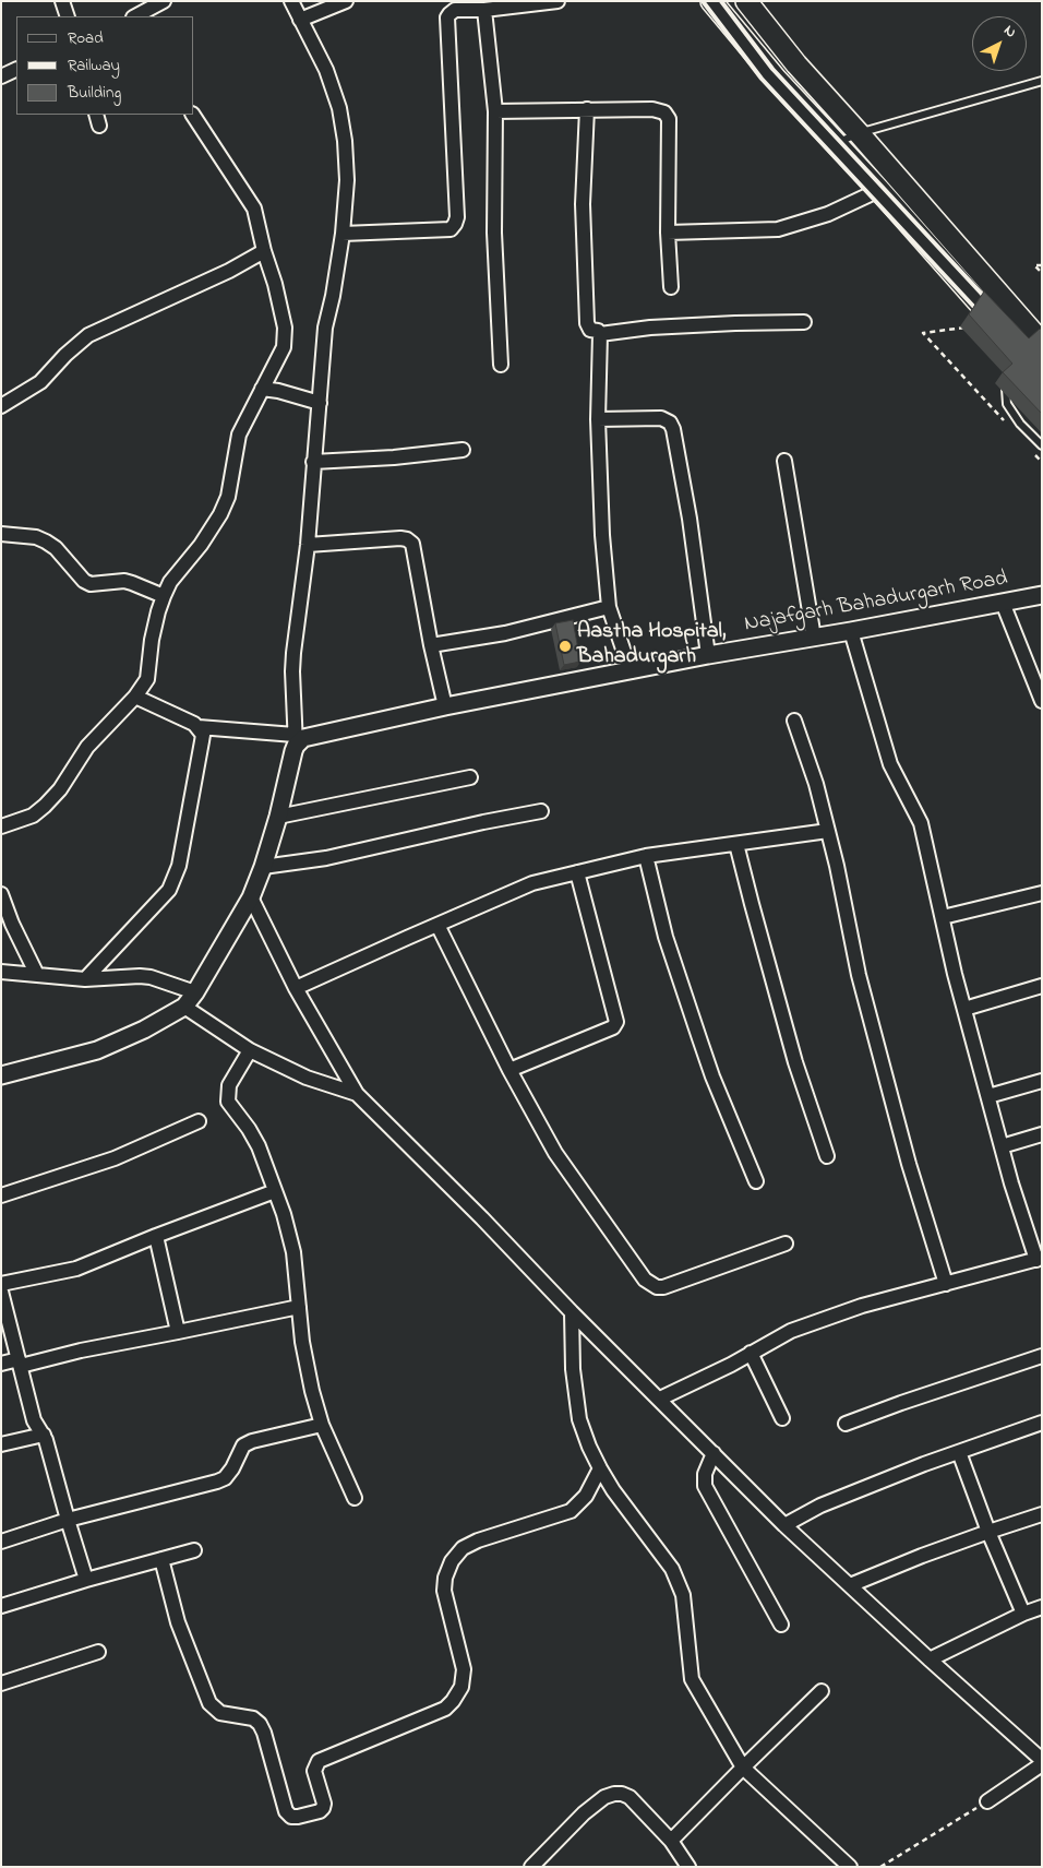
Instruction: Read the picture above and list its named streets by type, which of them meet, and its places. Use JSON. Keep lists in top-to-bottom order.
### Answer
{
  "streets": {
    "street": ["Najafgarh Bahadurgarh Road"]
  },
  "places": ["Aastha Hospital, Bahadurgarh"],
  "legend": ["Road", "Railway", "Building"],
  "north": "top right"
}
